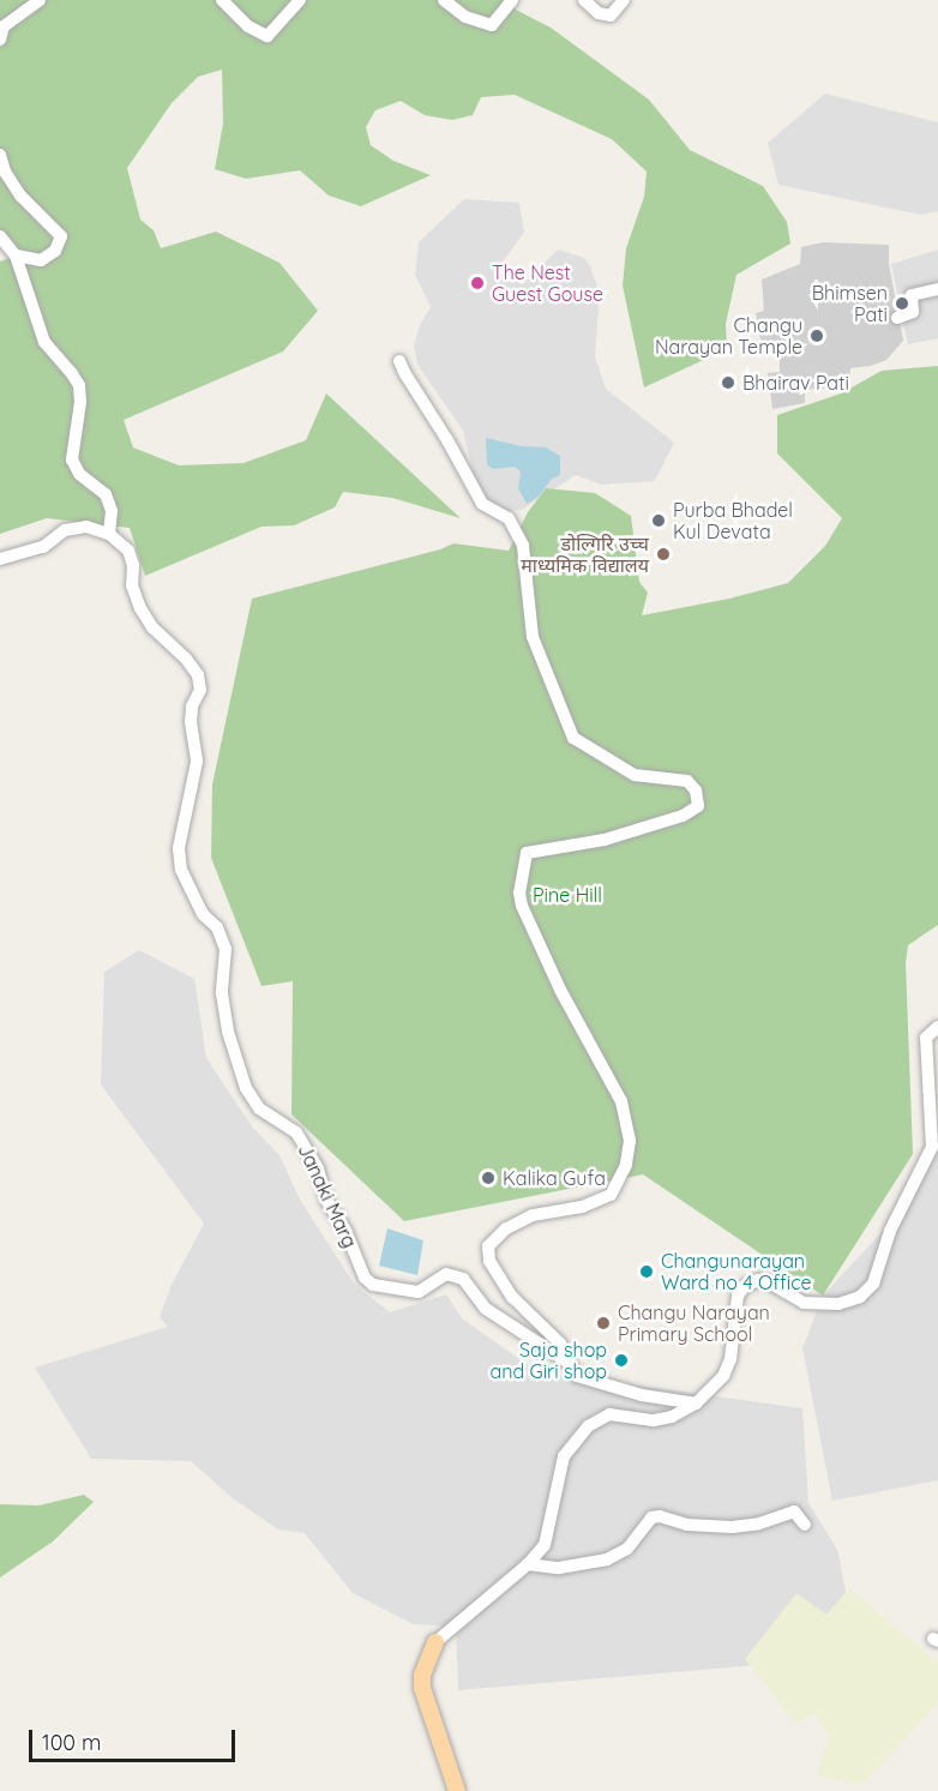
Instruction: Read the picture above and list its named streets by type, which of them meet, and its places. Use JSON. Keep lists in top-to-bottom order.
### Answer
{
  "streets": {
    "street": ["Janaki Marg"]
  },
  "parks": ["Pine Hill"],
  "places": [
    "The Nest Guest Gouse",
    "Bhimsen Pati",
    "Changu Narayan Temple",
    "Bhairav Pati",
    "Purba Bhadel Kul Devata",
    "डोल्गिरि उच्च माध्यमिक विद्यालय",
    "Kalika Gufa",
    "Changunarayan Ward no 4 Office",
    "Changu Narayan Primary School",
    "Saja shop and Giri shop"
  ],
  "scale_bar": "100 m"
}
